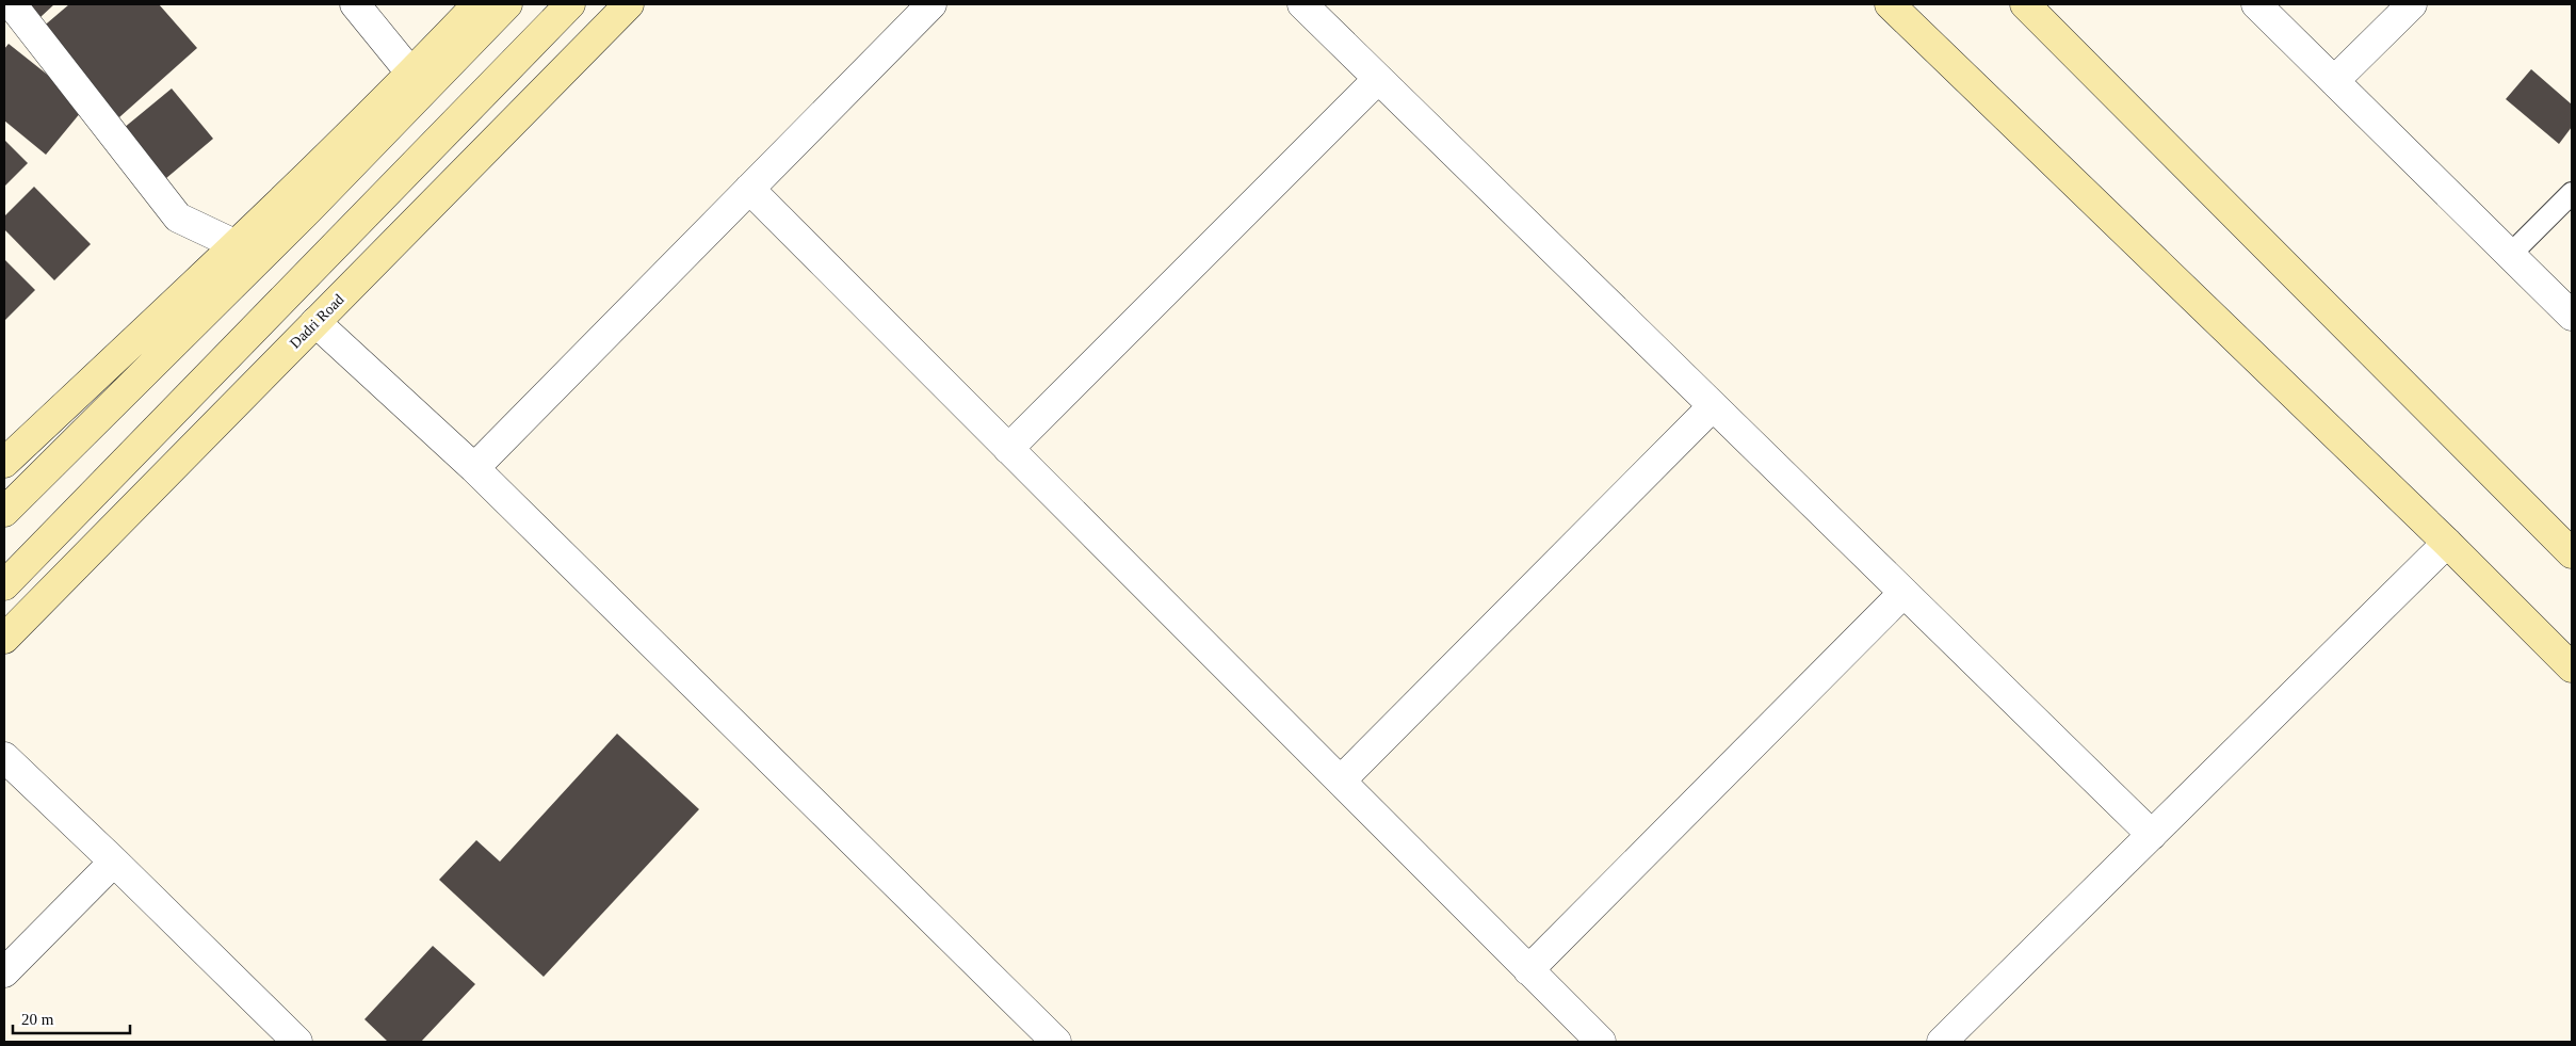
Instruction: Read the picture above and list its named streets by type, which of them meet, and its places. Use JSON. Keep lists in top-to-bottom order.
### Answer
{
  "streets": {
    "street": ["Dadri Road"]
  },
  "scale_bar": "20 m"
}
